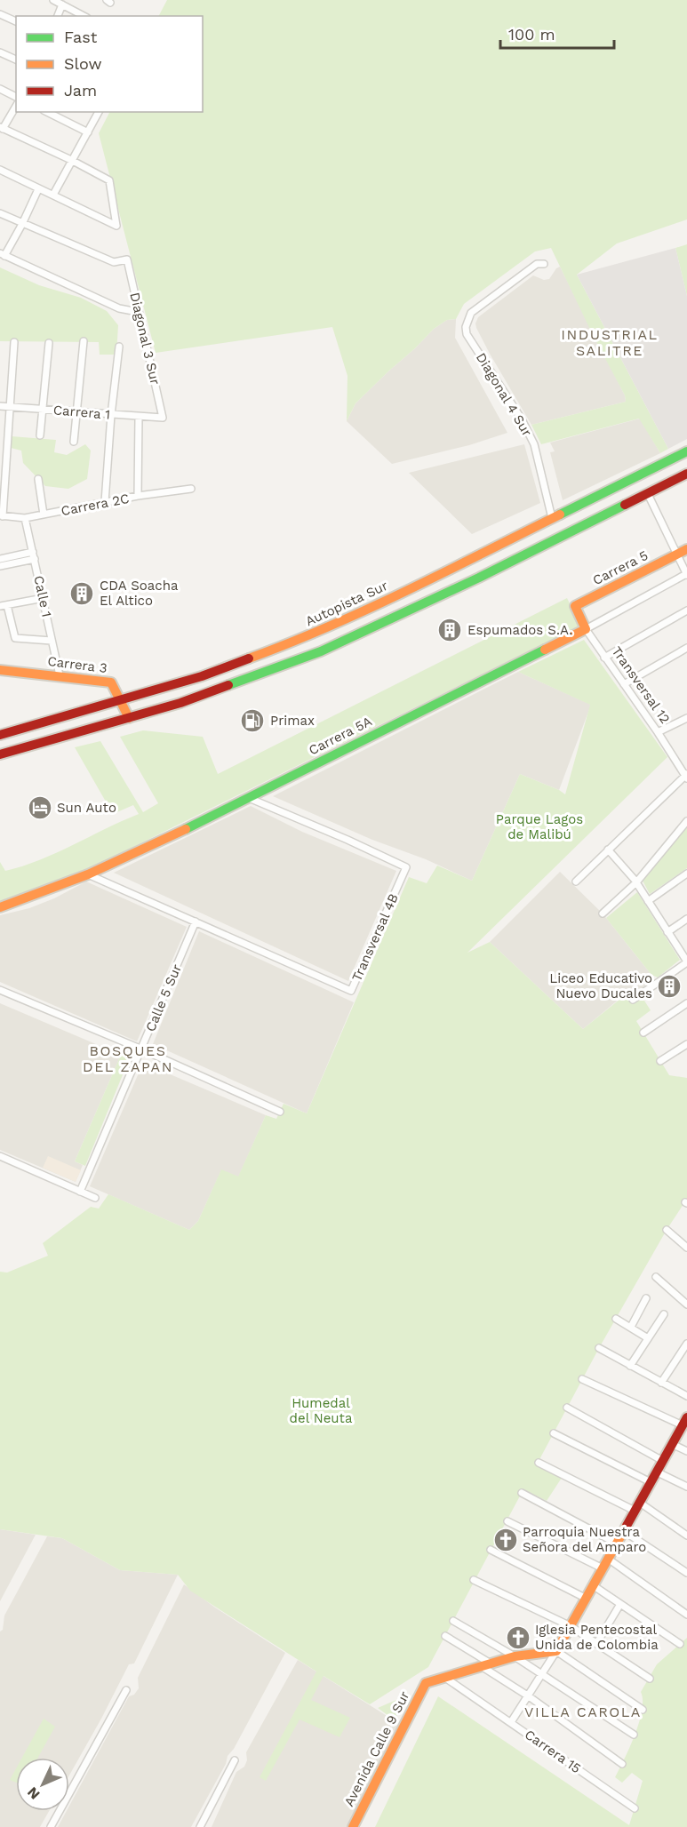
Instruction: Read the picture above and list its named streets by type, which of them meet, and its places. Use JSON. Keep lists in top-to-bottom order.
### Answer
{
  "streets": {
    "main road": [
      "Carrera 5",
      "Autopista Sur",
      "Carrera 3",
      "Transversal 12",
      "Carrera 5A",
      "Avenida Calle 9 Sur"
    ],
    "street": [
      "Diagonal 3 Sur",
      "Diagonal 4 Sur",
      "Carrera 1",
      "Carrera 2C",
      "Calle 1",
      "Transversal 4B",
      "Calle 5 Sur",
      "Carrera 15"
    ]
  },
  "crossings": [
    ["Diagonal 3 Sur", "Carrera 1"],
    ["Diagonal 4 Sur", "Autopista Sur"],
    ["Carrera 2C", "Calle 1"],
    ["Carrera 5", "Transversal 12"],
    ["Calle 1", "Carrera 3"],
    ["Autopista Sur", "Carrera 3"],
    ["Transversal 12", "Carrera 5A"],
    ["Carrera 5A", "Transversal 4B"],
    ["Transversal 4B", "Calle 5 Sur"],
    ["Avenida Calle 9 Sur", "Carrera 15"]
  ],
  "districts": ["INDUSTRIAL SALITRE", "BOSQUES DEL ZAPAN", "VILLA CAROLA"],
  "parks": ["Parque Lagos de Malibú", "Humedal del Neuta"],
  "places": {
    "building": ["CDA Soacha El Altico", "Espumados S.A.", "Liceo Educativo Nuevo Ducales"],
    "fuel station": ["Primax"],
    "hotel": ["Sun Auto"],
    "church": ["Parroquia Nuestra Señora del Amparo", "Iglesia Pentecostal Unida de Colombia"]
  },
  "legend": ["Fast", "Slow", "Jam"],
  "scale_bar": "100 m",
  "north": "bottom left"
}
